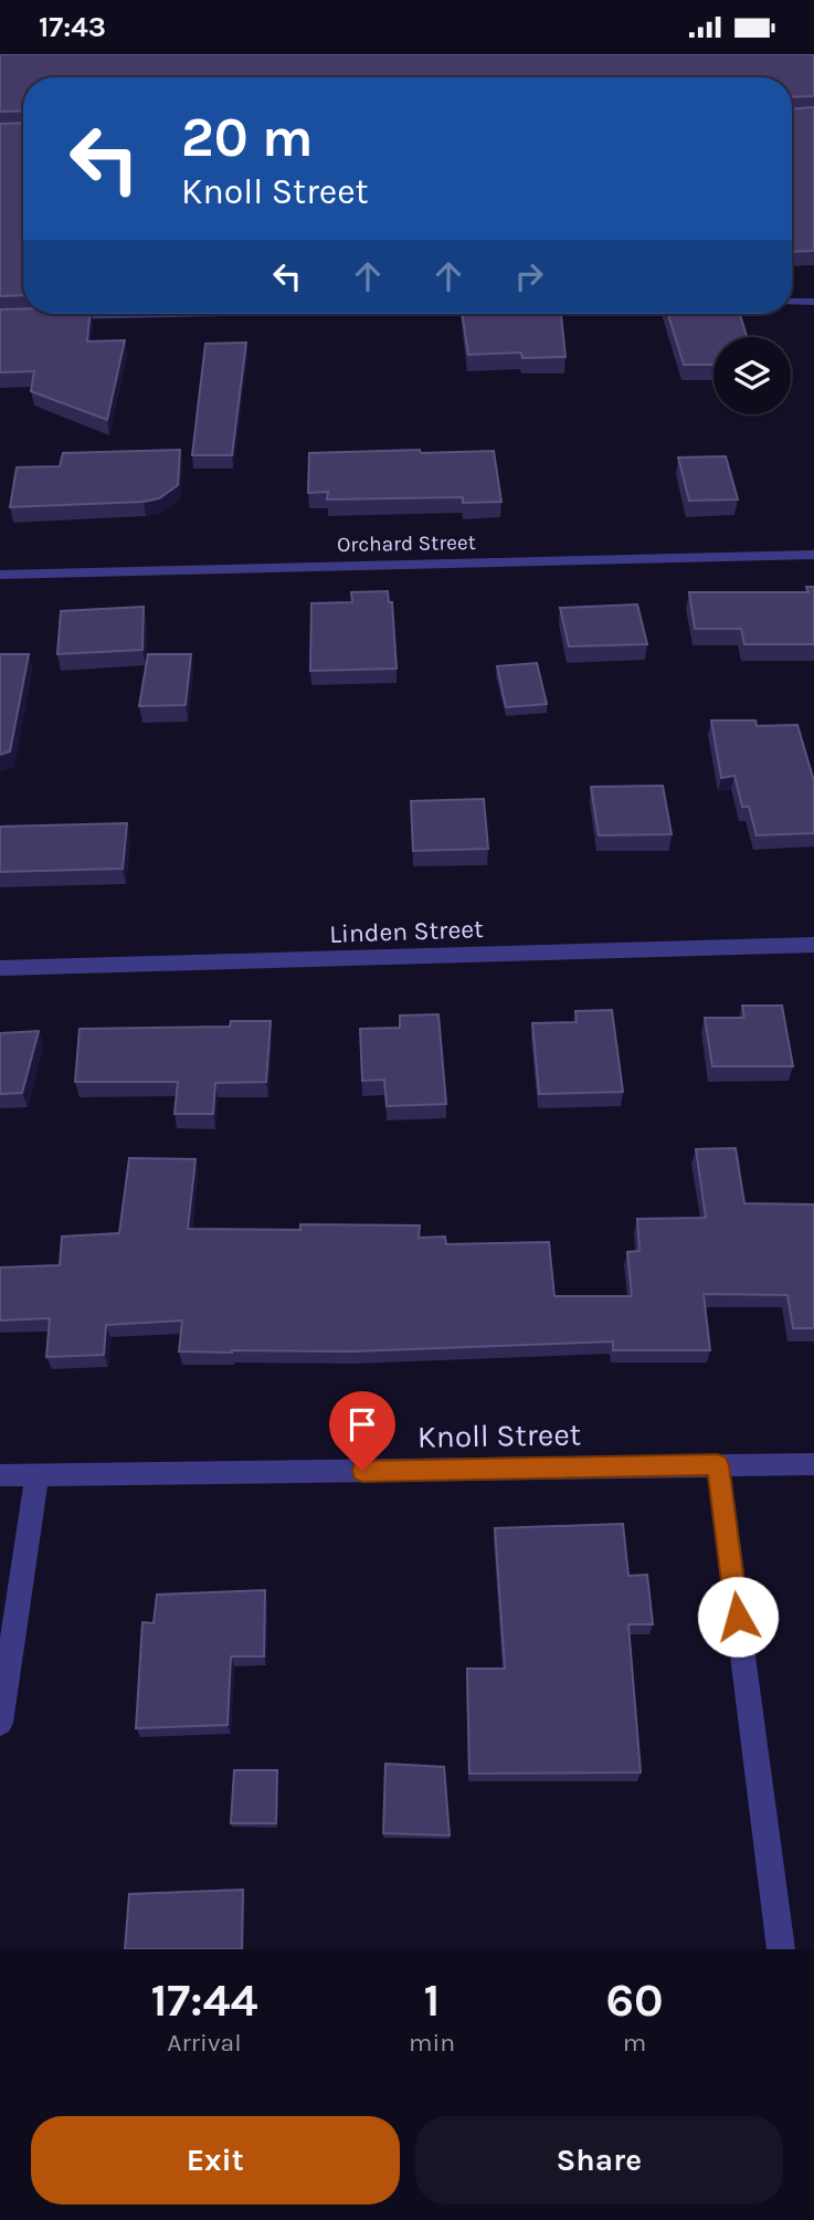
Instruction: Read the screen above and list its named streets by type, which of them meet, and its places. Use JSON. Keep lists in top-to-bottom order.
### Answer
{
  "streets": {
    "street": ["Orchard Street", "Linden Street", "Knoll Street"]
  },
  "page": {
    "status": "17:43",
    "turn": ["20 m", "Knoll Street"],
    "eta": [
      "17:44",
      "Arrival",
      "1",
      "min",
      "60",
      "m"
    ],
    "buttons": ["Exit", "Share"]
  }
}
